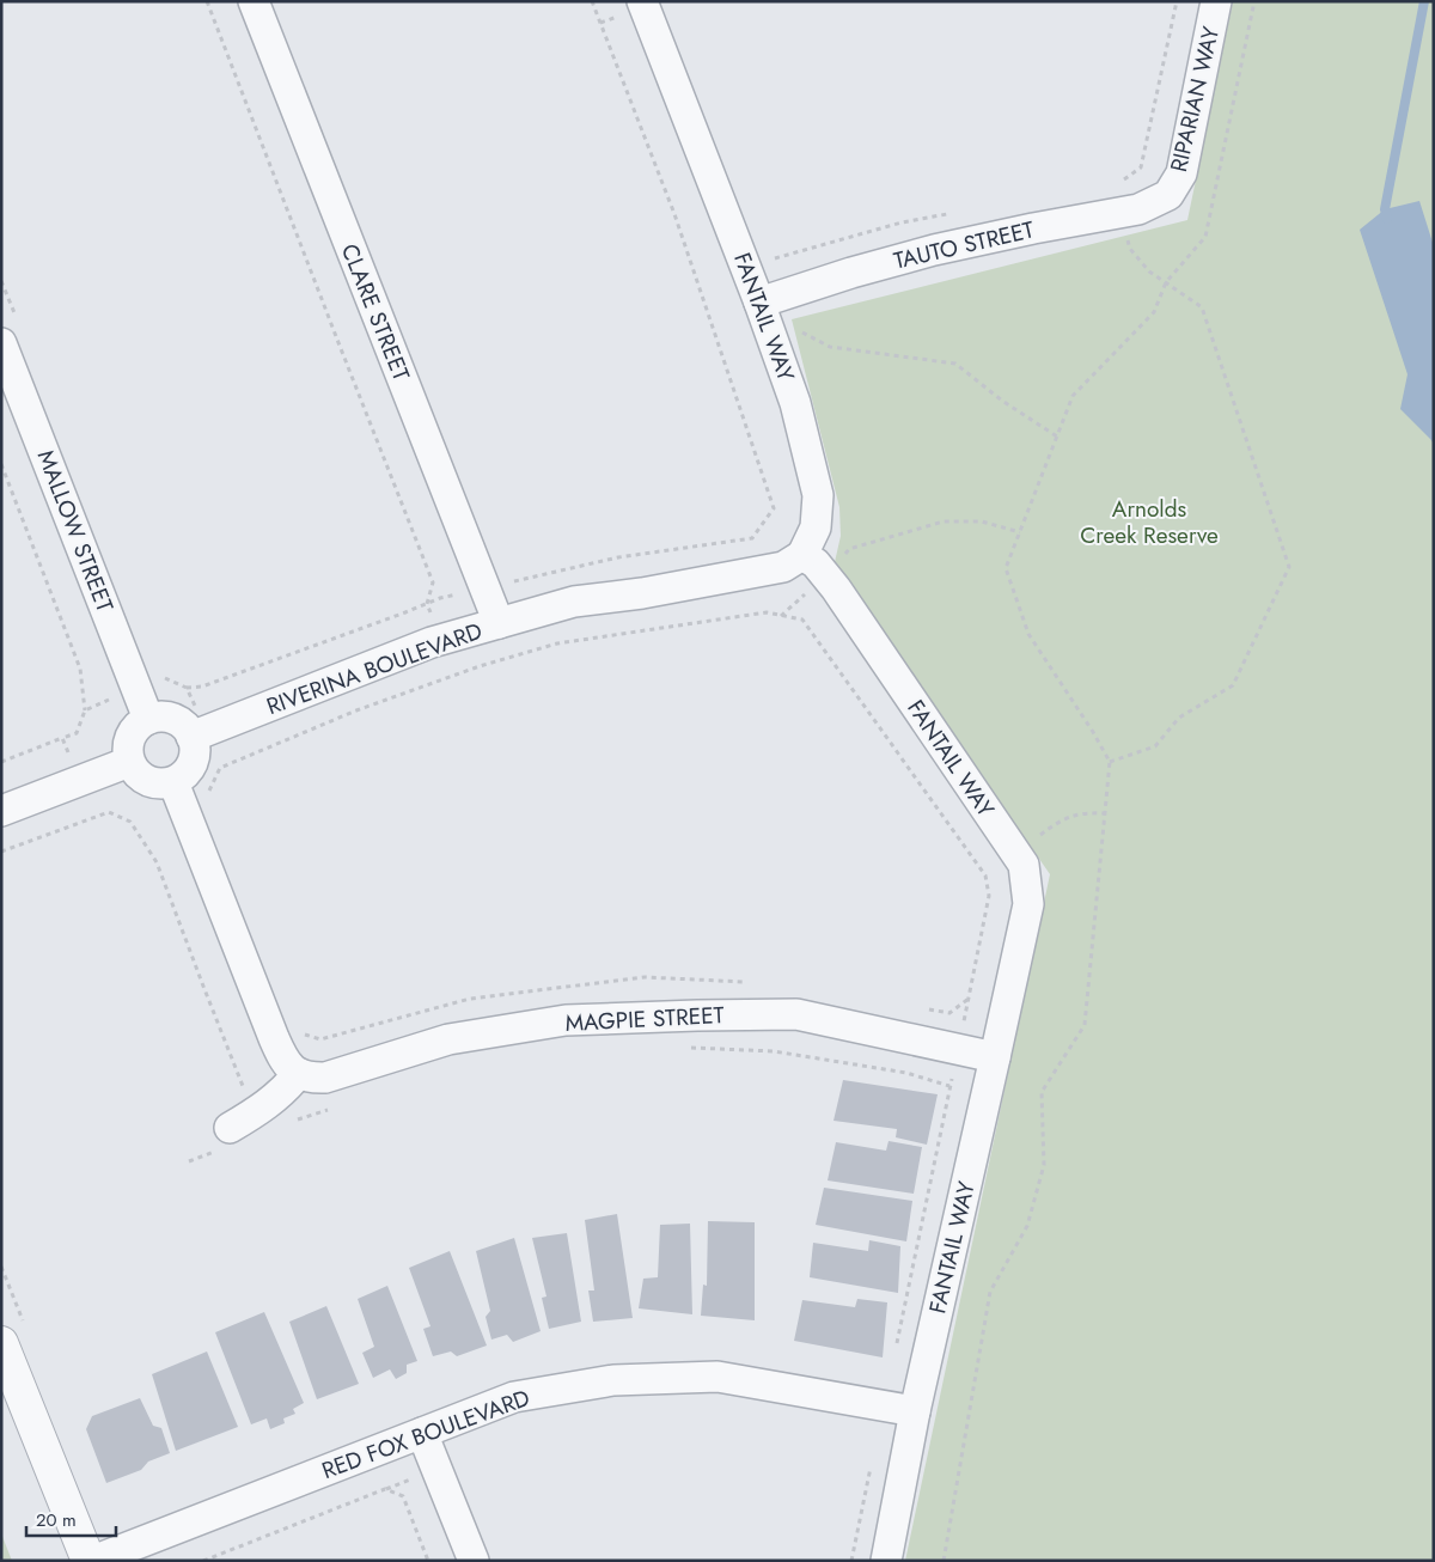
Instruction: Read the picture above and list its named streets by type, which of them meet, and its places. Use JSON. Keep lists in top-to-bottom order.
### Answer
{
  "streets": {
    "street": [
      "RIPARIAN WAY",
      "TAUTO STREET",
      "CLARE STREET",
      "FANTAIL WAY",
      "MALLOW STREET",
      "RIVERINA BOULEVARD",
      "MAGPIE STREET",
      "RED FOX BOULEVARD"
    ]
  },
  "crossings": [
    ["RIPARIAN WAY", "TAUTO STREET"],
    ["TAUTO STREET", "FANTAIL WAY"],
    ["CLARE STREET", "RIVERINA BOULEVARD"],
    ["FANTAIL WAY", "RIVERINA BOULEVARD"],
    ["FANTAIL WAY", "MAGPIE STREET"],
    ["FANTAIL WAY", "RED FOX BOULEVARD"],
    ["MALLOW STREET", "RIVERINA BOULEVARD"]
  ],
  "parks": ["Arnolds Creek Reserve"],
  "scale_bar": "20 m"
}
